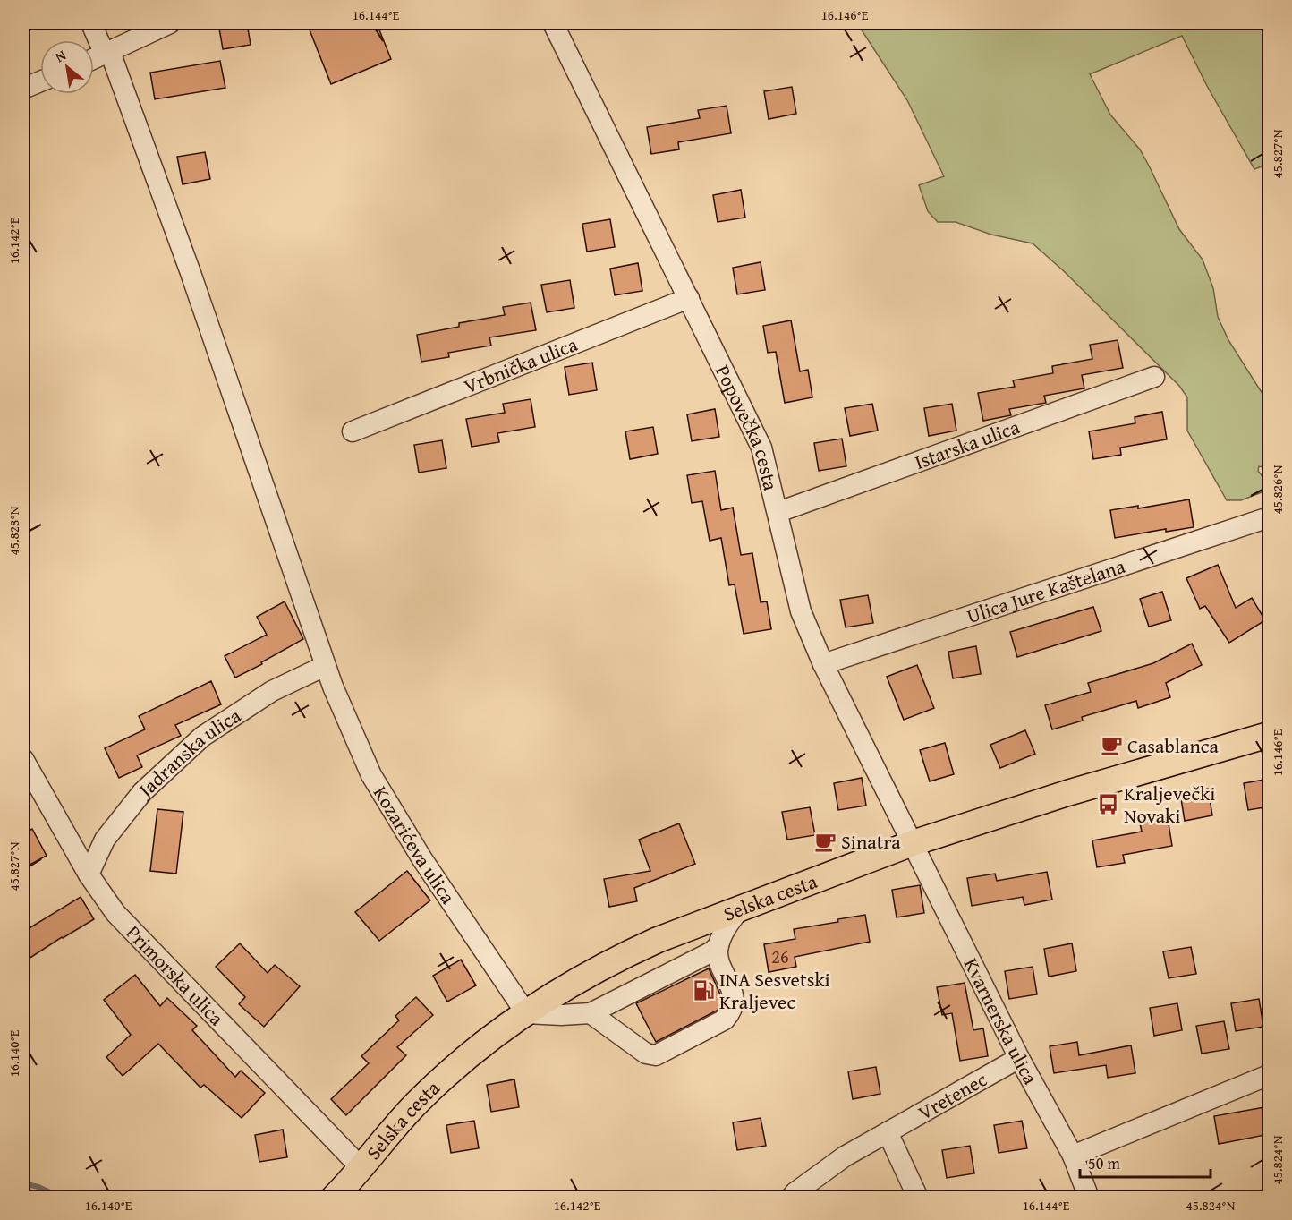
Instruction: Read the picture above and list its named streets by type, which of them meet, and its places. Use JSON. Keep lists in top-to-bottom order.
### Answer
{
  "streets": {
    "main road": ["Selska cesta"],
    "street": [
      "Vrbnička ulica",
      "Popovečka cesta",
      "Istarska ulica",
      "Ulica Jure Kaštelana",
      "Jadranska ulica",
      "Kozarićeva ulica",
      "Primorska ulica",
      "Kvarnerska ulica",
      "Vretenec"
    ]
  },
  "crossings": [
    ["Vrbnička ulica", "Popovečka cesta"],
    ["Popovečka cesta", "Istarska ulica"],
    ["Popovečka cesta", "Ulica Jure Kaštelana"],
    ["Popovečka cesta", "Selska cesta"],
    ["Popovečka cesta", "Kvarnerska ulica"],
    ["Jadranska ulica", "Kozarićeva ulica"],
    ["Jadranska ulica", "Primorska ulica"],
    ["Kozarićeva ulica", "Selska cesta"],
    ["Selska cesta", "Primorska ulica"],
    ["Selska cesta", "Kvarnerska ulica"],
    ["Kvarnerska ulica", "Vretenec"]
  ],
  "places": {
    "cafe": ["Casablanca", "Sinatra"],
    "bus stop": ["Kraljevečki Novaki"],
    "fuel station": ["INA Sesvetski Kraljevec"]
  },
  "house_numbers": ["26"],
  "scale_bar": "50 m",
  "north": "top left",
  "coordinates": [
    "16.144°E",
    "16.146°E",
    "45.827°N",
    "16.142°E",
    "45.826°N",
    "45.828°N",
    "16.140°E",
    "45.824°N"
  ]
}
